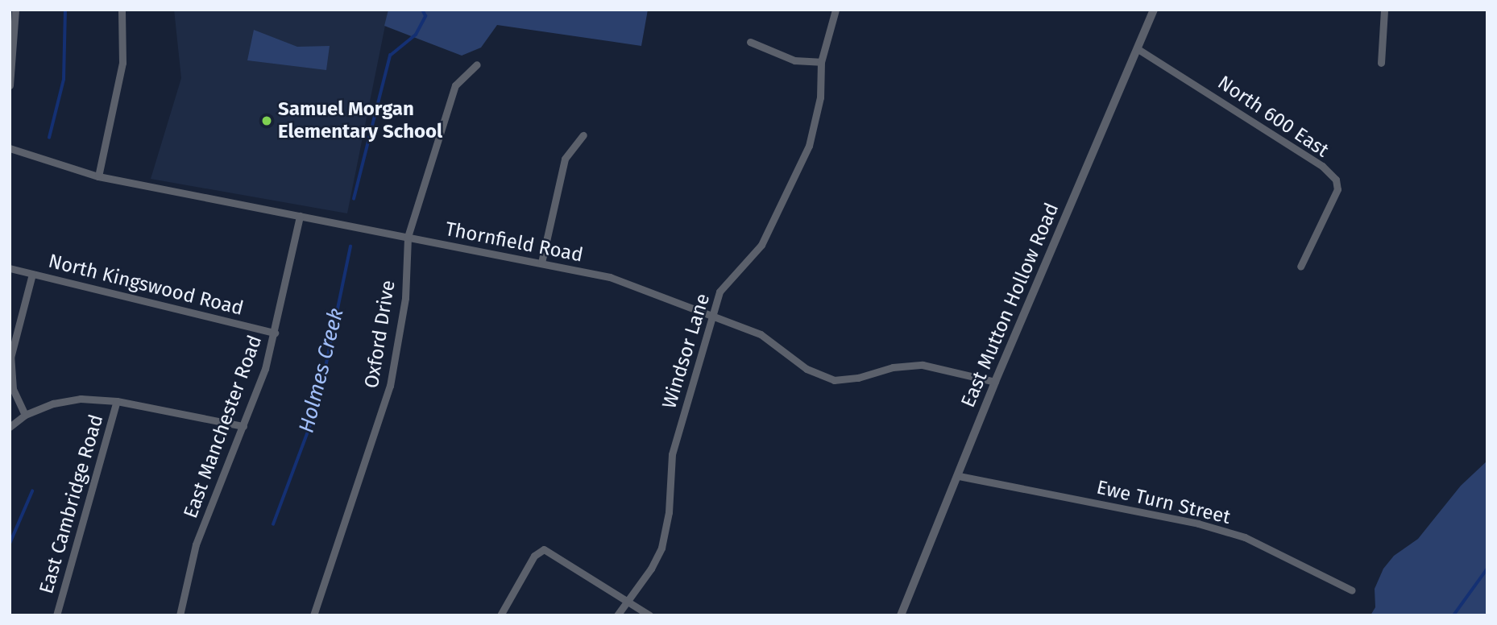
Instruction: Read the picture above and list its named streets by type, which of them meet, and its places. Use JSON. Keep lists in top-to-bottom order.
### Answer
{
  "streets": {
    "street": [
      "North 600 East",
      "Thornfield Road",
      "North Kingswood Road",
      "East Mutton Hollow Road",
      "Oxford Drive",
      "Windsor Lane",
      "East Manchester Road",
      "Ewe Turn Street",
      "East Cambridge Road"
    ]
  },
  "crossings": [
    ["North 600 East", "East Mutton Hollow Road"],
    ["Thornfield Road", "East Mutton Hollow Road"],
    ["Thornfield Road", "Oxford Drive"],
    ["Thornfield Road", "Windsor Lane"],
    ["Thornfield Road", "East Manchester Road"],
    ["North Kingswood Road", "East Manchester Road"],
    ["East Mutton Hollow Road", "Ewe Turn Street"]
  ],
  "water": ["Holmes Creek"],
  "places": ["Samuel Morgan Elementary School"]
}
